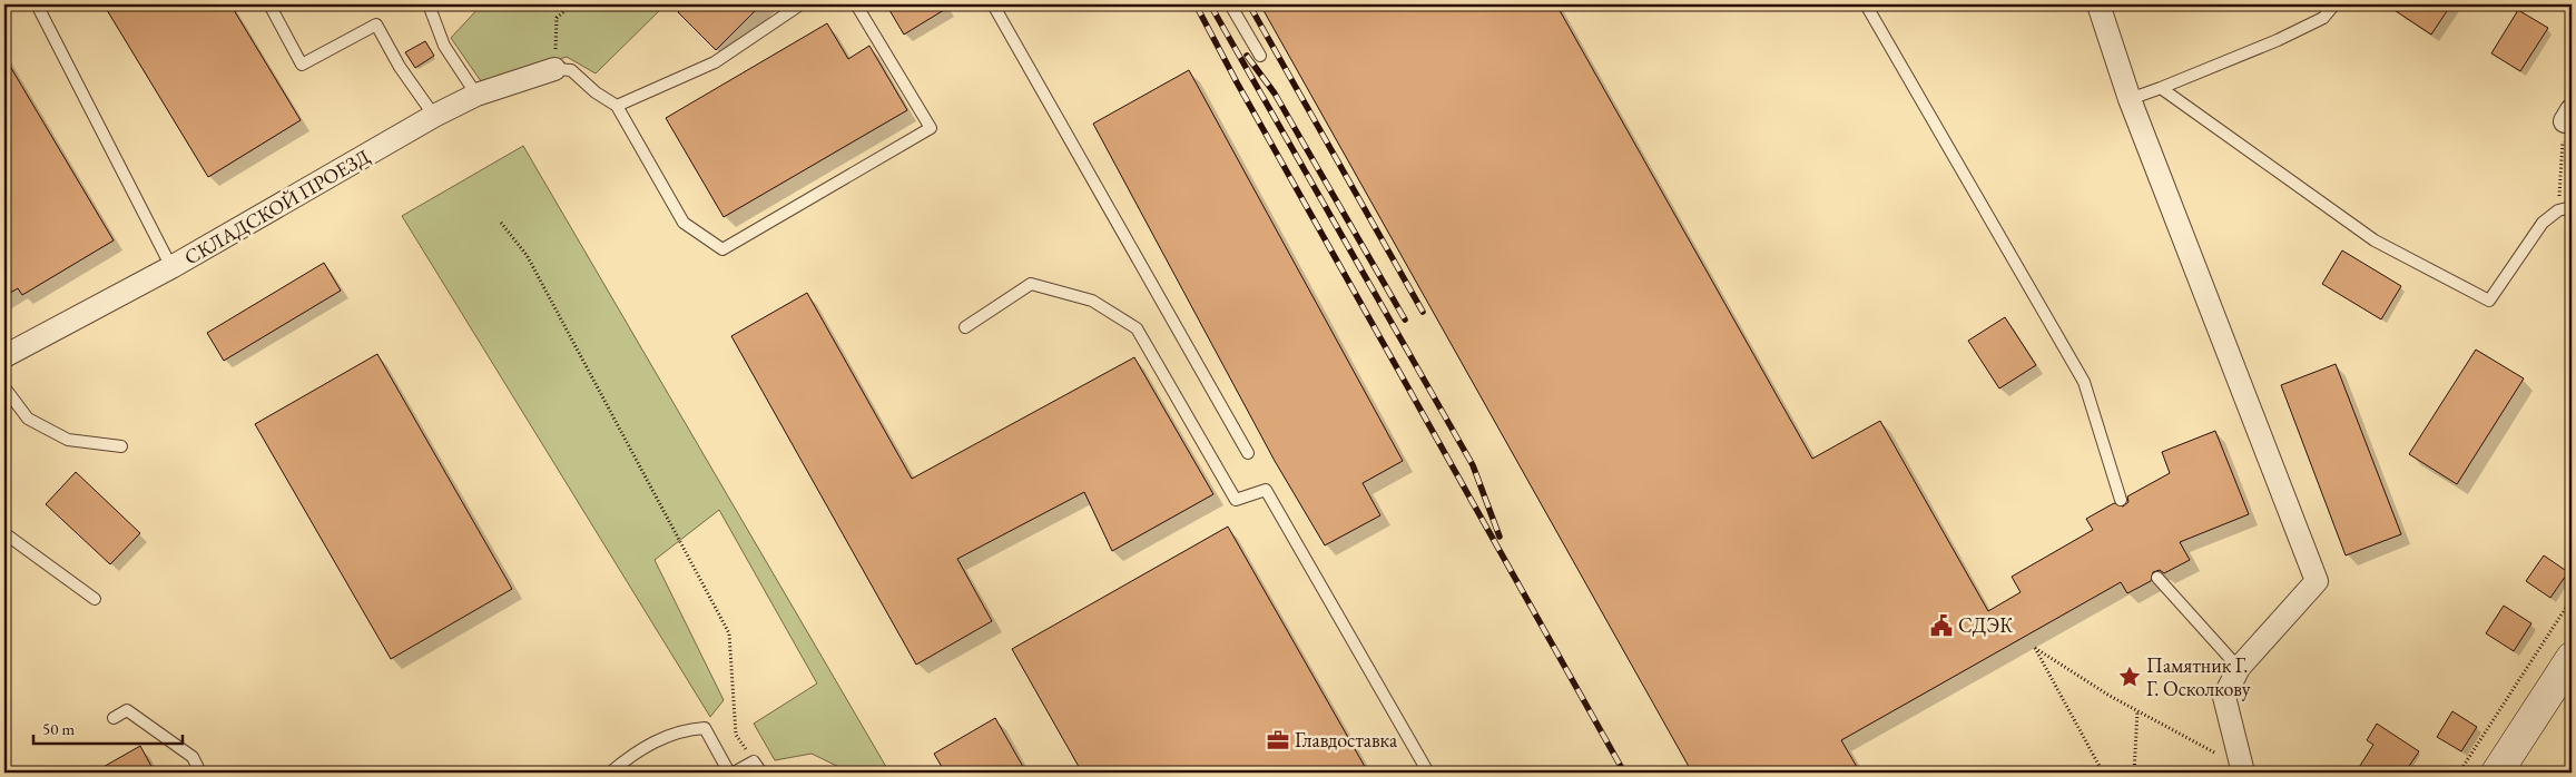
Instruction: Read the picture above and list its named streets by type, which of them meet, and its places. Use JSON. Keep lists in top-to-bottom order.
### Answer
{
  "streets": {
    "street": ["СКЛАДСКОЙ ПРОЕЗД"]
  },
  "places": {
    "public building": ["СДЭК"],
    "place": ["Памятник Г. Г. Осколкову"],
    "office": ["Главдоставка"]
  },
  "scale_bar": "50 m"
}
